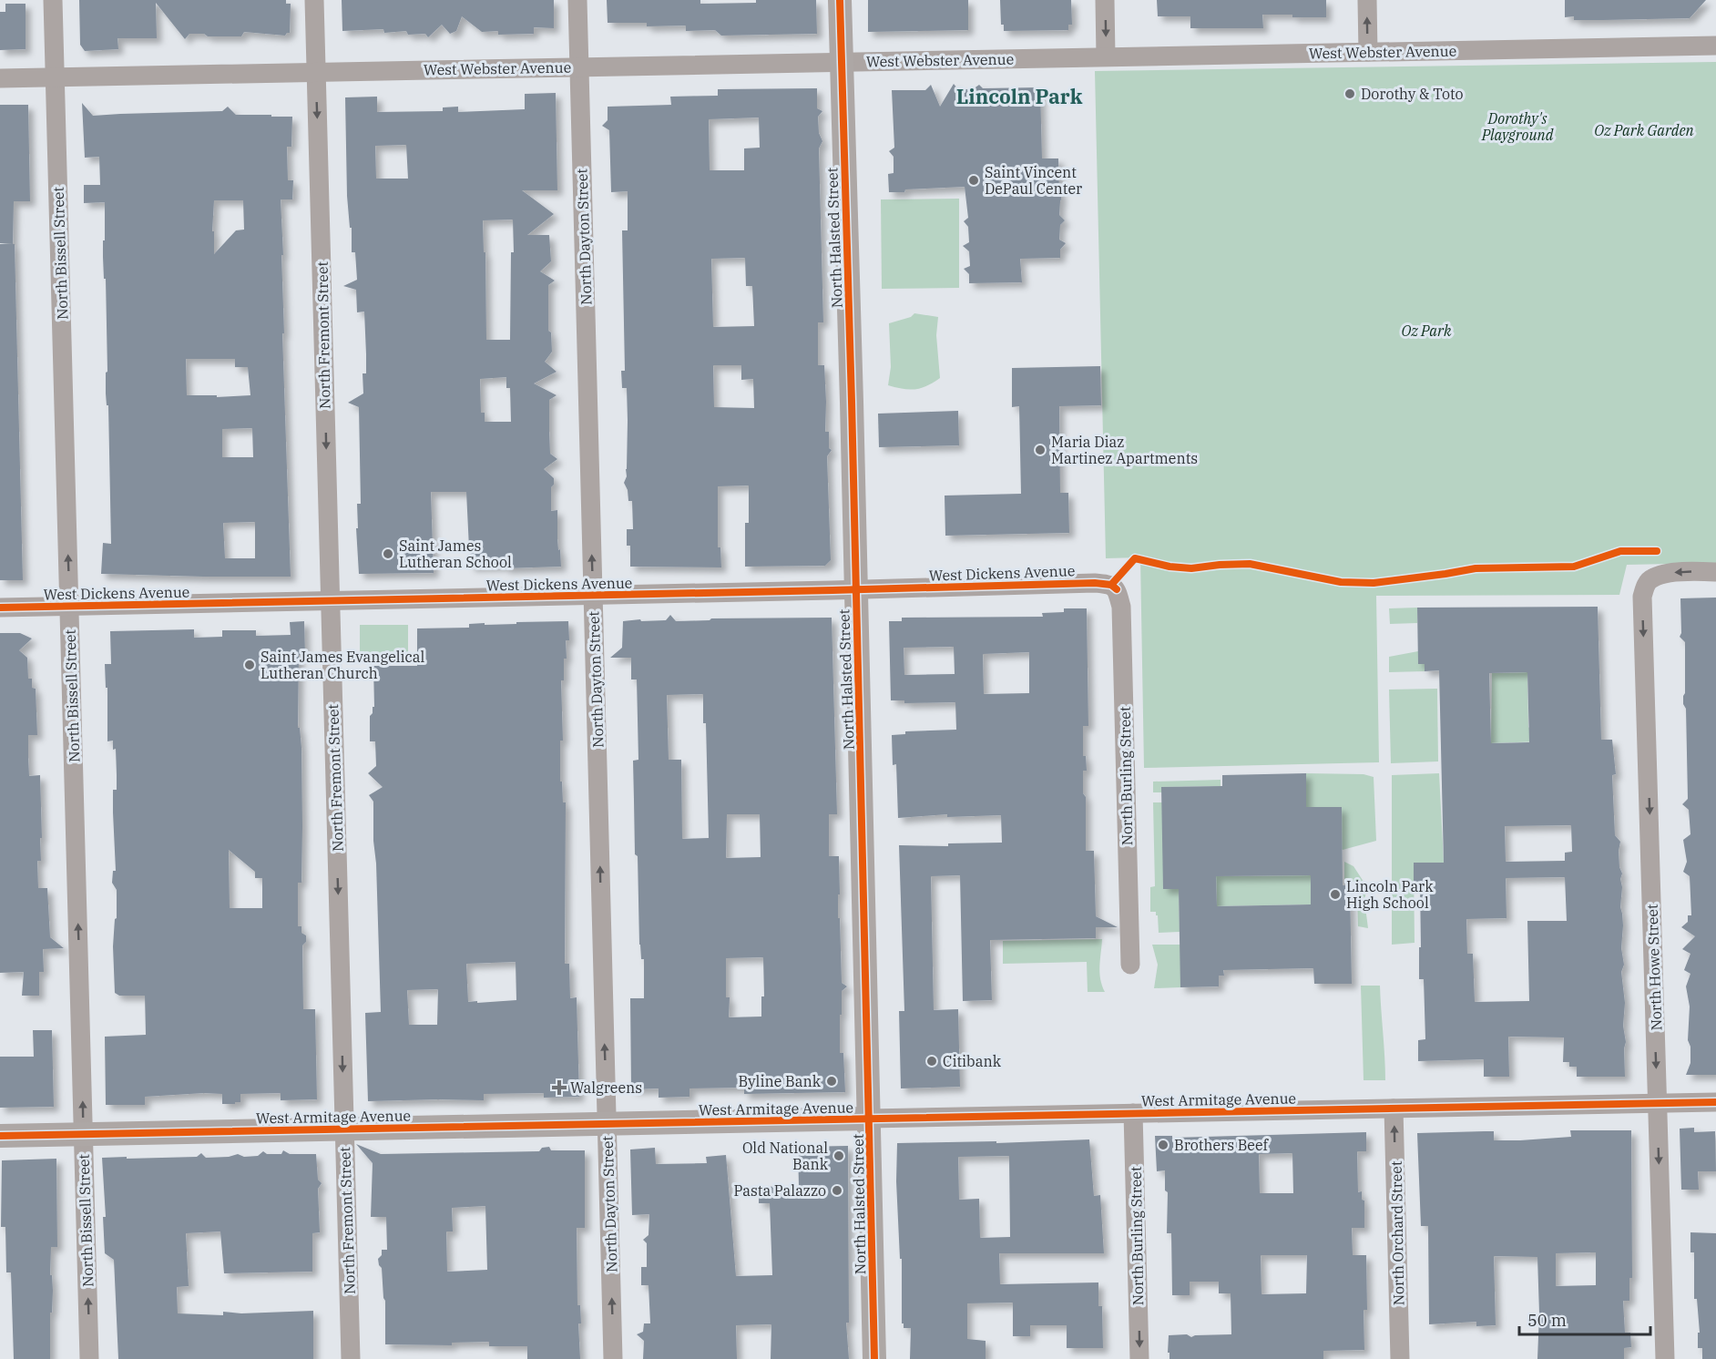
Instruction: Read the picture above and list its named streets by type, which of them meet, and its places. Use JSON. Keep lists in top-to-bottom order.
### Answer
{
  "streets": {
    "main road": ["North Halsted Street", "West Armitage Avenue"],
    "street": [
      "West Webster Avenue",
      "North Dayton Street",
      "North Bissell Street",
      "North Fremont Street",
      "West Dickens Avenue",
      "North Burling Street",
      "North Howe Street",
      "North Orchard Street"
    ]
  },
  "crossings": [
    ["West Webster Avenue", "North Dayton Street"],
    ["West Webster Avenue", "North Halsted Street"],
    ["West Webster Avenue", "North Bissell Street"],
    ["West Webster Avenue", "North Fremont Street"],
    ["North Dayton Street", "West Dickens Avenue"],
    ["North Dayton Street", "West Armitage Avenue"],
    ["North Halsted Street", "West Dickens Avenue"],
    ["North Halsted Street", "West Armitage Avenue"],
    ["North Bissell Street", "West Dickens Avenue"],
    ["North Bissell Street", "West Armitage Avenue"],
    ["North Fremont Street", "West Dickens Avenue"],
    ["North Fremont Street", "West Armitage Avenue"],
    ["West Dickens Avenue", "North Burling Street"],
    ["North Burling Street", "West Armitage Avenue"],
    ["North Howe Street", "West Armitage Avenue"],
    ["West Armitage Avenue", "North Orchard Street"]
  ],
  "one_way": [
    "North Dayton Street",
    "North Bissell Street",
    "North Fremont Street",
    "North Burling Street",
    "North Howe Street",
    "North Orchard Street"
  ],
  "districts": ["Lincoln Park"],
  "parks": ["Dorothy's Playground", "Oz Park Garden", "Oz Park"],
  "places": {
    "other": [
      "Dorothy & Toto",
      "Saint Vincent DePaul Center",
      "Maria Diaz Martinez Apartments",
      "Saint James Lutheran School",
      "Saint James Evangelical Lutheran Church",
      "Lincoln Park High School",
      "Citibank",
      "Byline Bank",
      "Brothers Beef",
      "Old National Bank",
      "Pasta Palazzo"
    ],
    "health": ["Walgreens"]
  },
  "scale_bar": "50 m"
}
